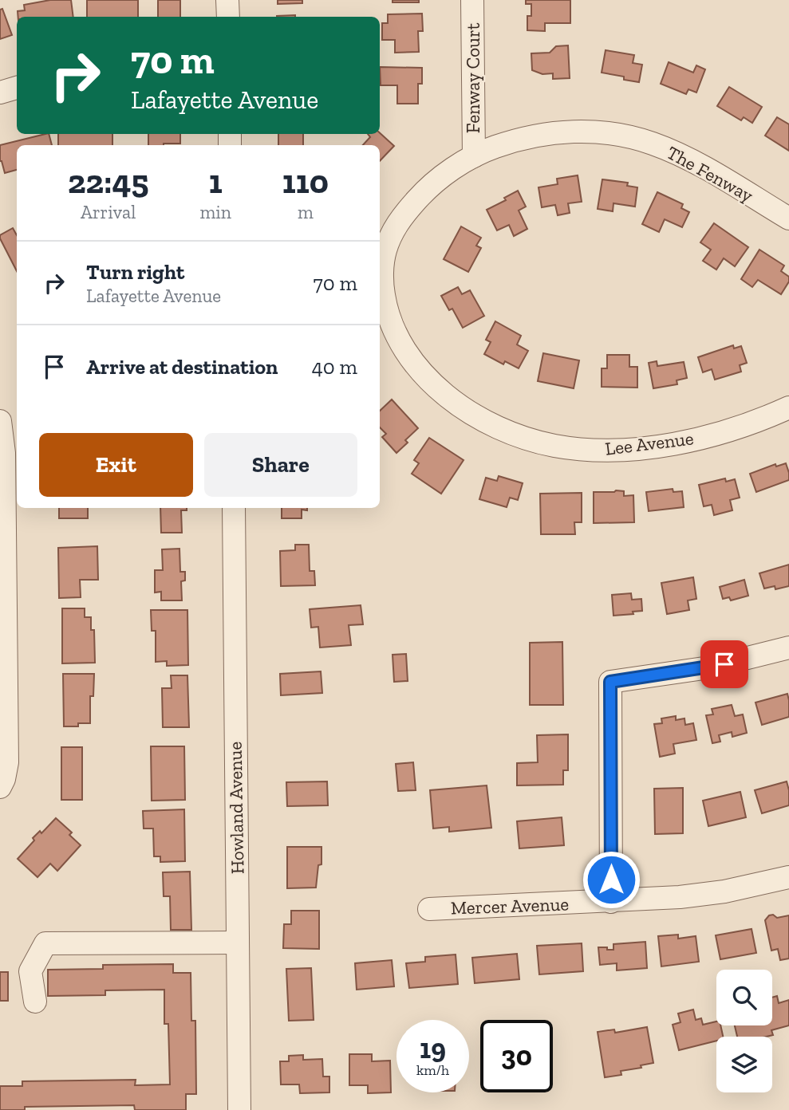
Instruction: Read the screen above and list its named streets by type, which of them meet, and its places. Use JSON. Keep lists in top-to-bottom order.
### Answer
{
  "streets": {
    "street": [
      "Fenway Court",
      "The Fenway",
      "Lee Avenue",
      "Howland Avenue",
      "Mercer Avenue"
    ]
  },
  "crossings": [
    ["Fenway Court", "The Fenway"],
    ["The Fenway", "Lee Avenue"]
  ],
  "page": {
    "turn": ["70 m", "Lafayette Avenue"],
    "eta": [
      "22:45",
      "Arrival",
      "1",
      "min",
      "110",
      "m"
    ],
    "list": [
      {
        "name": "Turn right",
        "note": "Lafayette Avenue",
        "value": "70 m"
      },
      {
        "name": "Arrive at destination",
        "value": "40 m"
      }
    ],
    "buttons": ["Exit", "Share"],
    "speed": "19 km/h",
    "limit": "30"
  }
}
